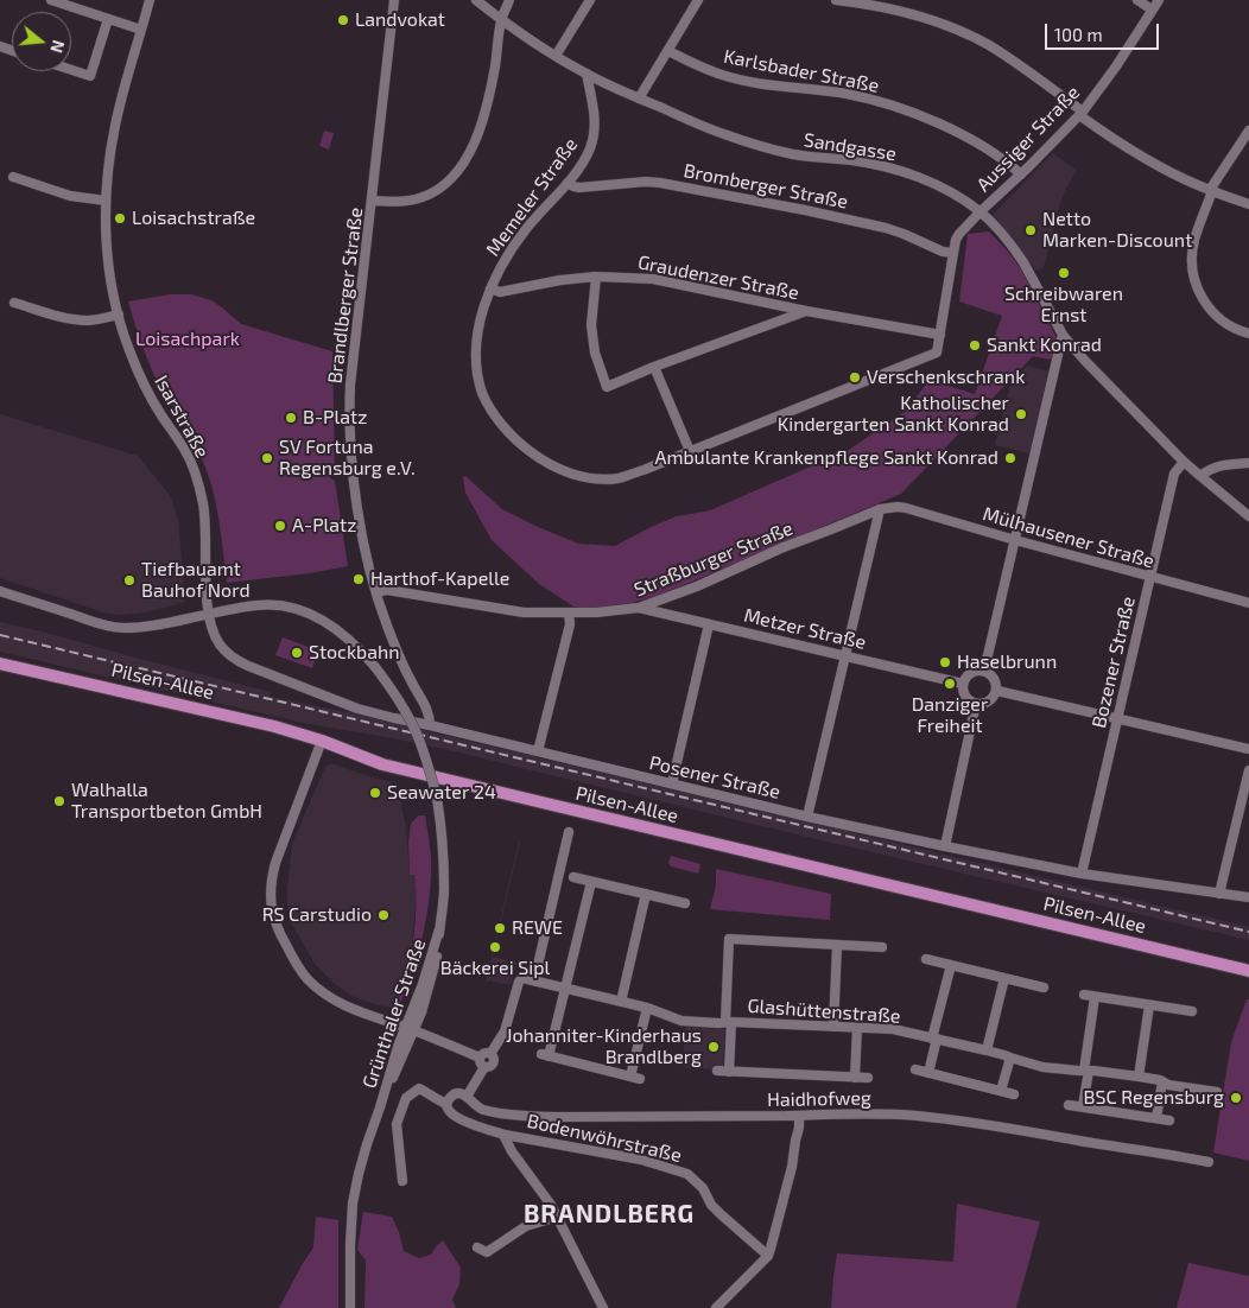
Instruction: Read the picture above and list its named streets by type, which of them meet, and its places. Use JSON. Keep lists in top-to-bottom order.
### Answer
{
  "streets": {
    "main road": ["Pilsen-Allee"],
    "street": [
      "Karlsbader Straße",
      "Aussiger Straße",
      "Sandgasse",
      "Bromberger Straße",
      "Memeler Straße",
      "Graudenzer Straße",
      "Brandlberger Straße",
      "Isarstraße",
      "Mülhausener Straße",
      "Straßburger Straße",
      "Metzer Straße",
      "Bozener Straße",
      "Posener Straße",
      "Glashüttenstraße",
      "Grünthaler Straße",
      "Haidhofweg",
      "Bodenwöhrstraße"
    ]
  },
  "crossings": [
    ["Karlsbader Straße", "Aussiger Straße"],
    ["Aussiger Straße", "Sandgasse"],
    ["Aussiger Straße", "Bromberger Straße"],
    ["Aussiger Straße", "Memeler Straße"],
    ["Aussiger Straße", "Graudenzer Straße"],
    ["Sandgasse", "Memeler Straße"],
    ["Sandgasse", "Bozener Straße"],
    ["Bromberger Straße", "Memeler Straße"],
    ["Memeler Straße", "Graudenzer Straße"],
    ["Brandlberger Straße", "Straßburger Straße"],
    ["Brandlberger Straße", "Posener Straße"],
    ["Isarstraße", "Posener Straße"],
    ["Isarstraße", "Grünthaler Straße"],
    ["Mülhausener Straße", "Straßburger Straße"],
    ["Mülhausener Straße", "Bozener Straße"],
    ["Straßburger Straße", "Metzer Straße"],
    ["Bozener Straße", "Posener Straße"],
    ["Posener Straße", "Grünthaler Straße"]
  ],
  "districts": ["BRANDLBERG"],
  "parks": ["Loisachpark"],
  "places": [
    "Landvokat",
    "Loisachstraße",
    "Netto Marken-Discount",
    "Schreibwaren Ernst",
    "Sankt Konrad",
    "Verschenkschrank",
    "Katholischer Kindergarten Sankt Konrad",
    "B-Platz",
    "SV Fortuna Regensburg e.V.",
    "Ambulante Krankenpflege Sankt Konrad",
    "A-Platz",
    "Harthof-Kapelle",
    "Tiefbauamt Bauhof Nord",
    "Stockbahn",
    "Haselbrunn",
    "Danziger Freiheit",
    "Seawater 24",
    "Walhalla Transportbeton GmbH",
    "RS Carstudio",
    "REWE",
    "Bäckerei Sipl",
    "Johanniter-Kinderhaus Brandlberg",
    "BSC Regensburg"
  ],
  "scale_bar": "100 m",
  "north": "right"
}
